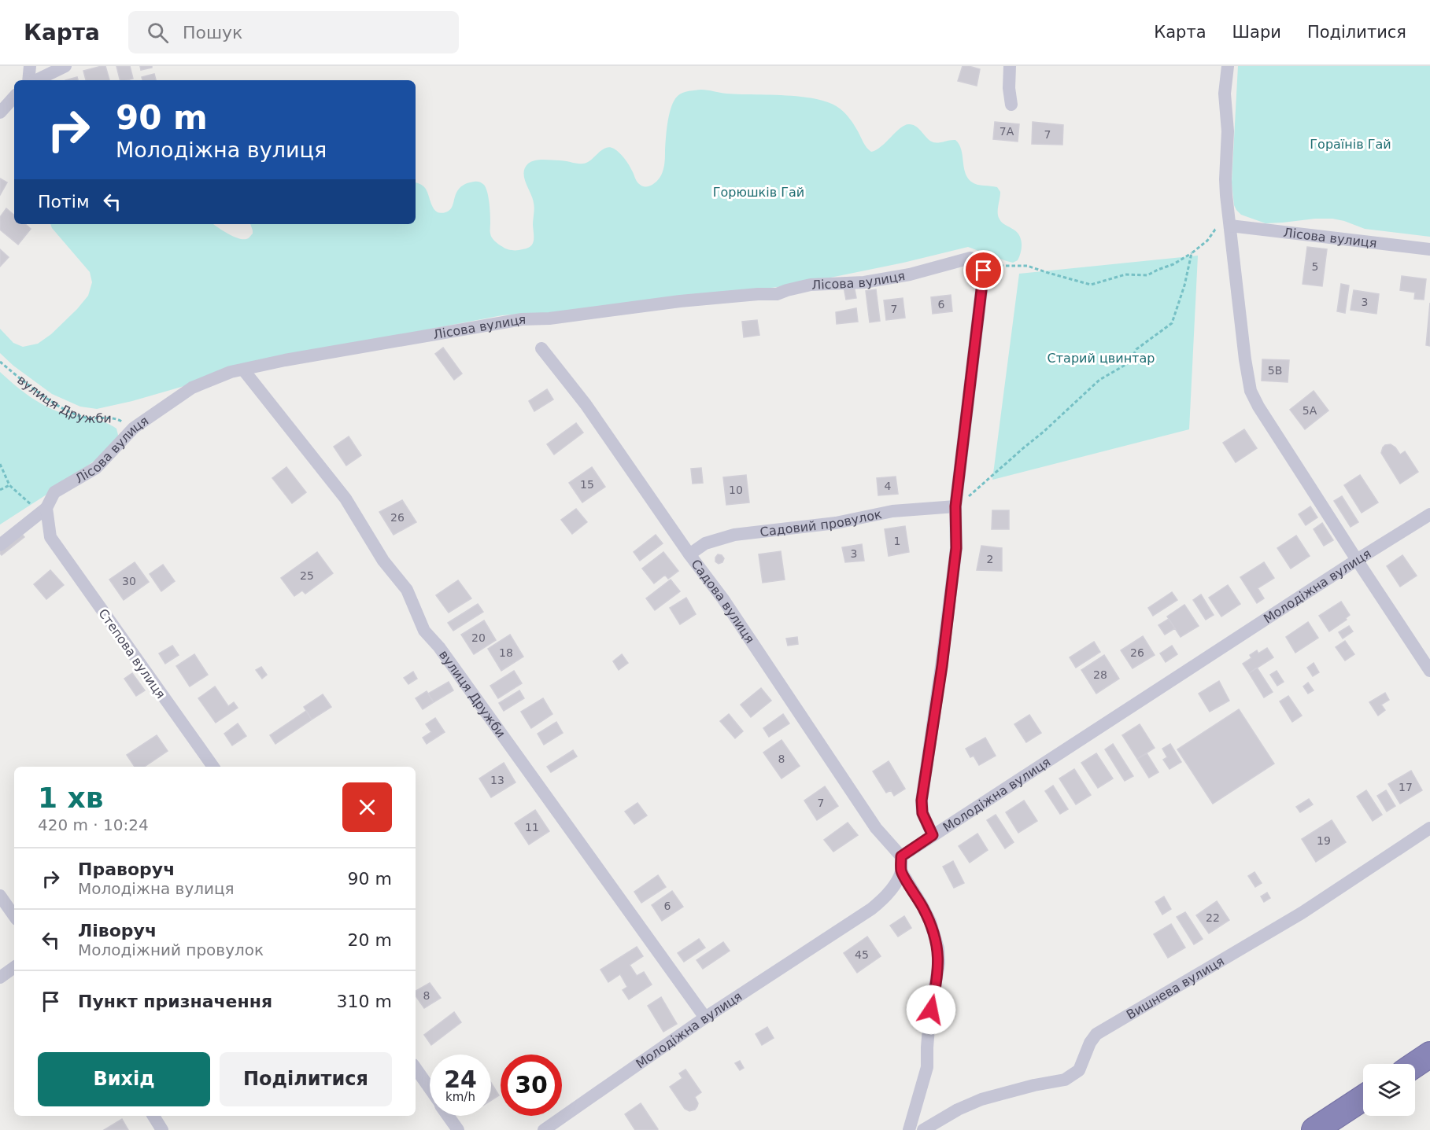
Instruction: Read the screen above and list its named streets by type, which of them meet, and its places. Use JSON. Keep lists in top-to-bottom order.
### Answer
{
  "streets": {
    "street": [
      "Лісова вулиця",
      "вулиця Дружби",
      "Садовий провулок",
      "Молодіжна вулиця",
      "Садова вулиця",
      "Степова вулиця",
      "Вишнева вулиця"
    ]
  },
  "crossings": [
    ["Лісова вулиця", "вулиця Дружби"],
    ["Лісова вулиця", "Степова вулиця"],
    ["вулиця Дружби", "Молодіжна вулиця"],
    ["Садовий провулок", "Садова вулиця"],
    ["Молодіжна вулиця", "Садова вулиця"]
  ],
  "parks": ["Гораїнів Гай", "Горюшків Гай", "Старий цвинтар"],
  "house_numbers": [
    "7А",
    "7",
    "5",
    "3",
    "6",
    "7",
    "5В",
    "5А",
    "15",
    "4",
    "10",
    "26",
    "1",
    "3",
    "2",
    "25",
    "30",
    "20",
    "18",
    "26",
    "28",
    "8",
    "13",
    "17",
    "7",
    "11",
    "19",
    "6",
    "22",
    "45",
    "8"
  ],
  "page": {
    "header": "Карта",
    "search": "Пошук",
    "nav": ["Карта", "Шари", "Поділитися"],
    "turn": ["90 m", "Молодіжна вулиця"],
    "then": "Потім",
    "heading": ["1 хв", "420 m · 10:24"],
    "list": [
      {
        "name": "Праворуч",
        "note": "Молодіжна вулиця",
        "value": "90 m"
      },
      {
        "name": "Ліворуч",
        "note": "Молодіжний провулок",
        "value": "20 m"
      },
      {
        "name": "Пункт призначення",
        "value": "310 m"
      }
    ],
    "buttons": ["Вихід", "Поділитися"],
    "speed": "24 km/h",
    "limit": "30"
  }
}
